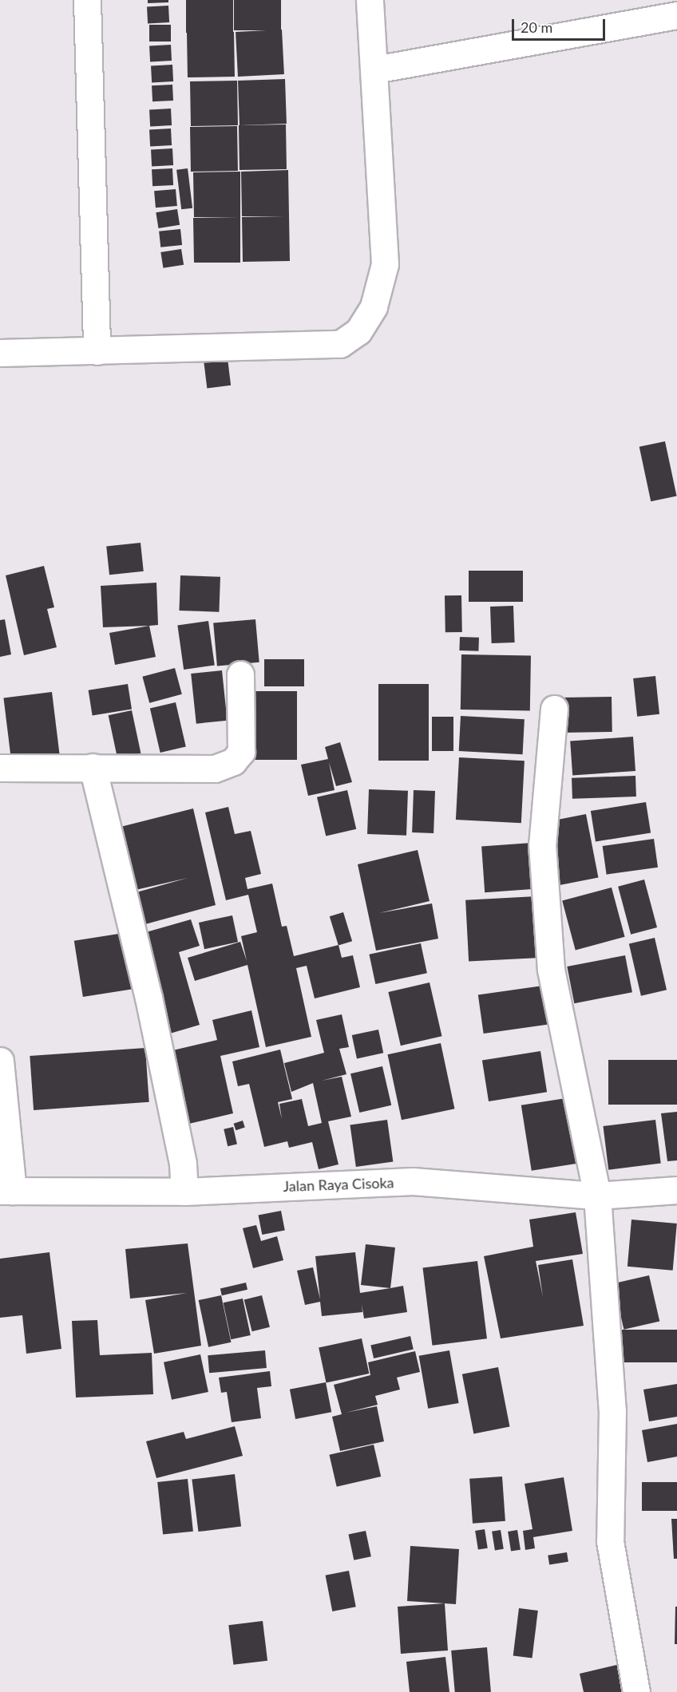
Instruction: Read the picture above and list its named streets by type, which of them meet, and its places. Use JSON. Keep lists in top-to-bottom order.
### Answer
{
  "streets": {
    "street": ["Jalan Raya Cisoka"]
  },
  "scale_bar": "20 m"
}
